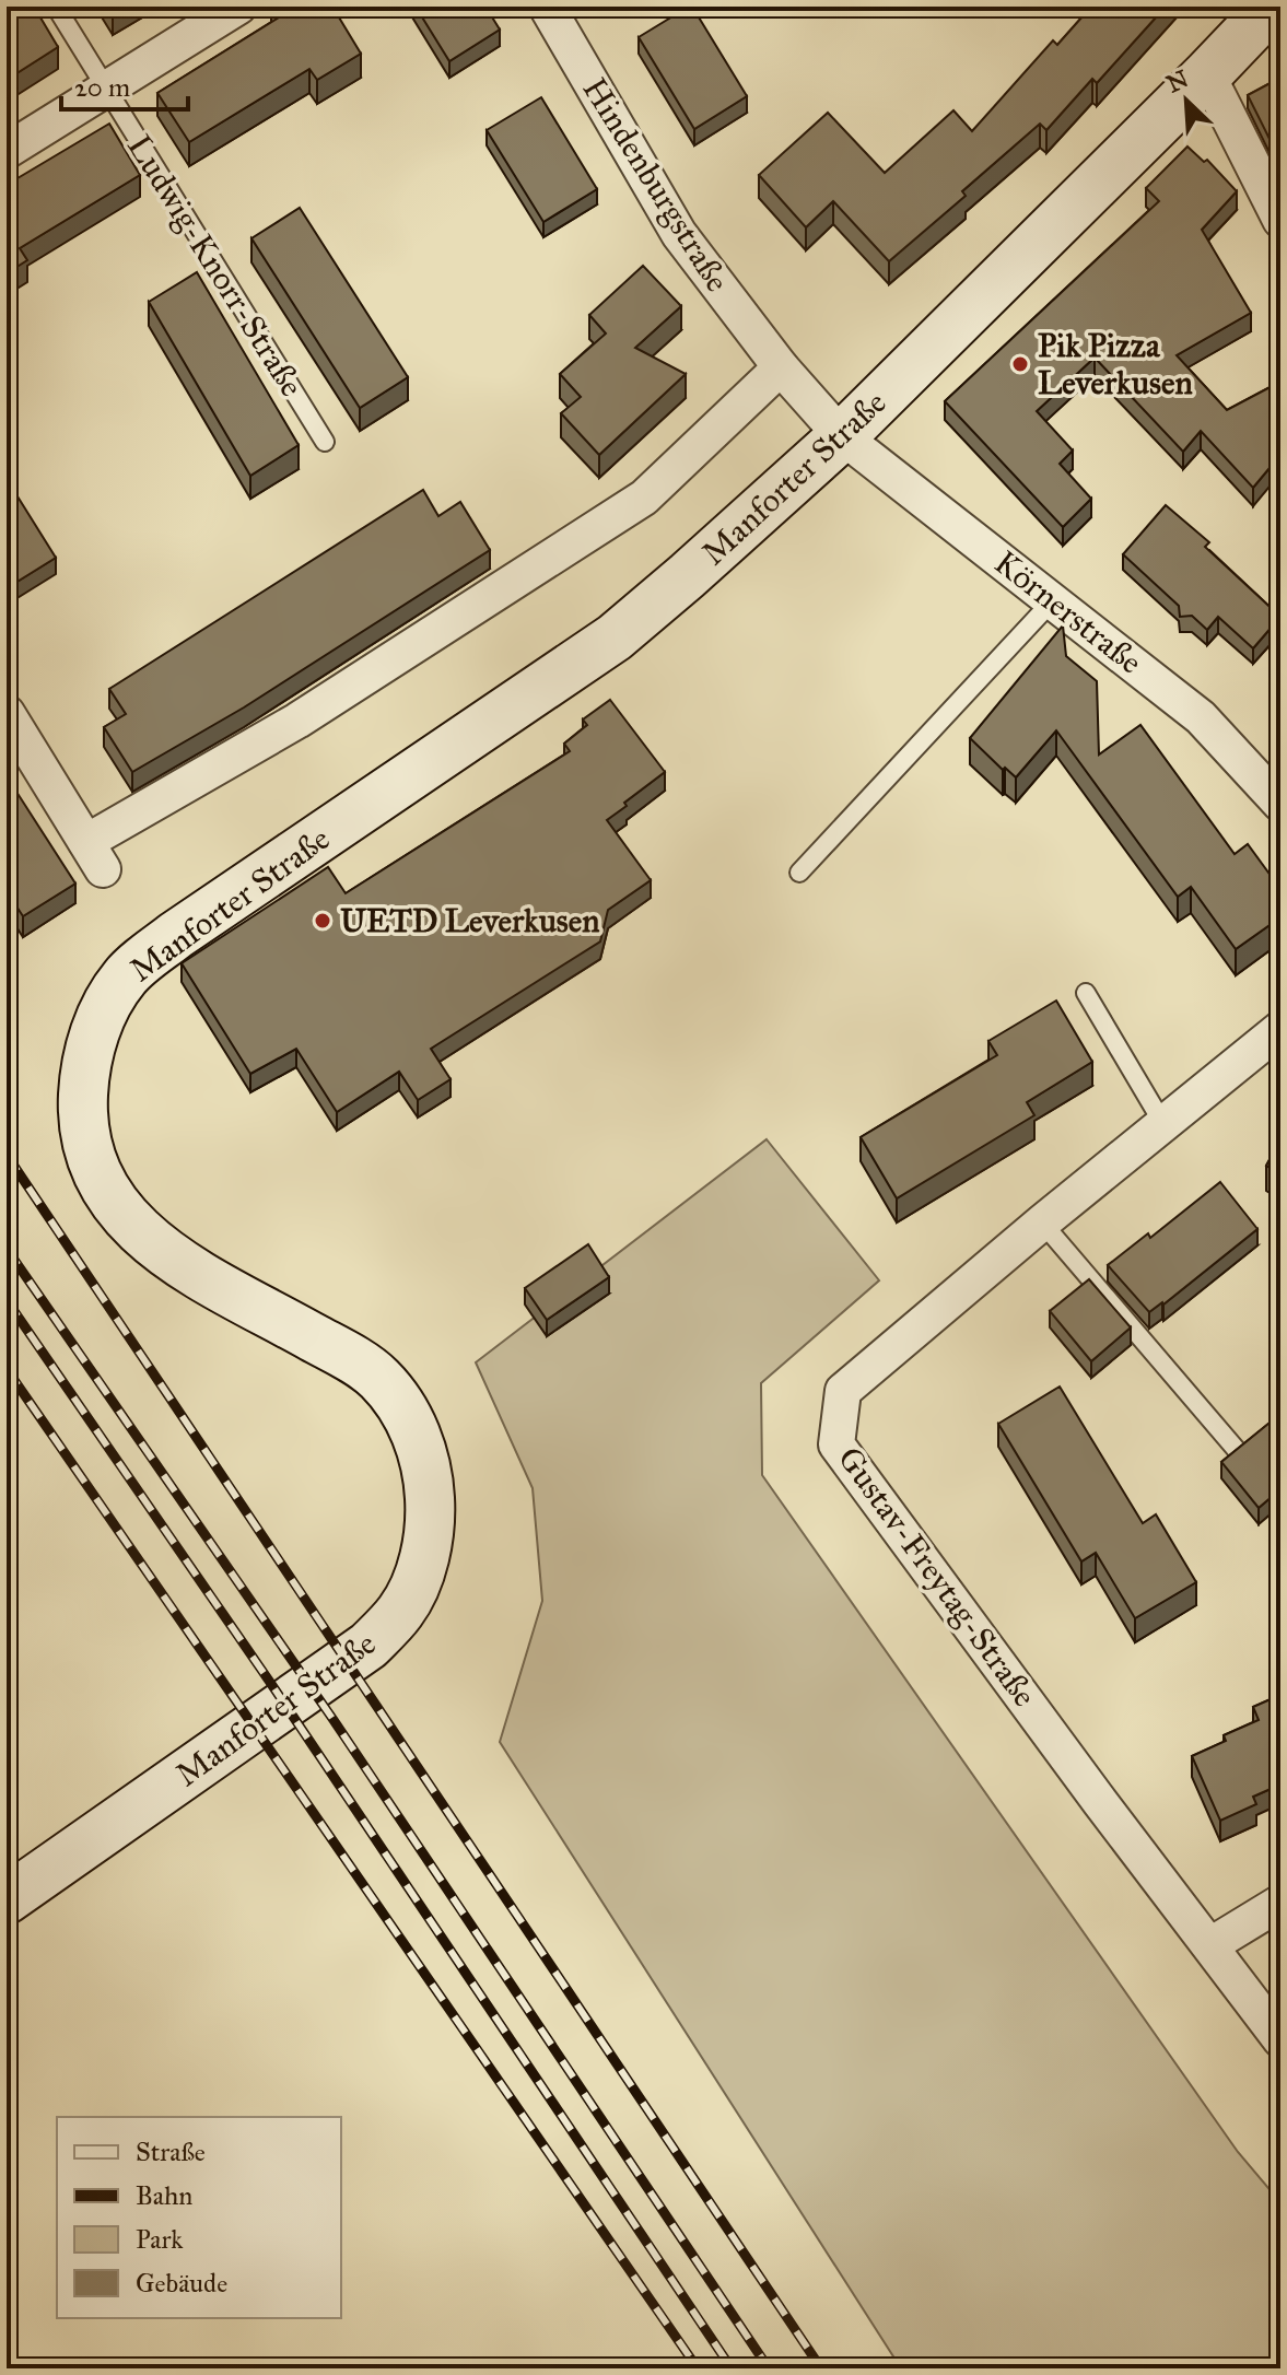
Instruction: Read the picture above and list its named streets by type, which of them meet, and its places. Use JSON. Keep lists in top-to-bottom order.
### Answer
{
  "streets": {
    "street": [
      "Hindenburgstraße",
      "Manforter Straße",
      "Körnerstraße",
      "Gustav-Freytag-Straße"
    ],
    "lane": ["Ludwig-Knorr-Straße"]
  },
  "crossings": [
    ["Hindenburgstraße", "Manforter Straße"],
    ["Hindenburgstraße", "Körnerstraße"],
    ["Manforter Straße", "Körnerstraße"]
  ],
  "places": ["Pik Pizza Leverkusen", "UETD Leverkusen"],
  "legend": [
    "Straße",
    "Bahn",
    "Park",
    "Gebäude"
  ],
  "scale_bar": "20 m",
  "north": "top left"
}
